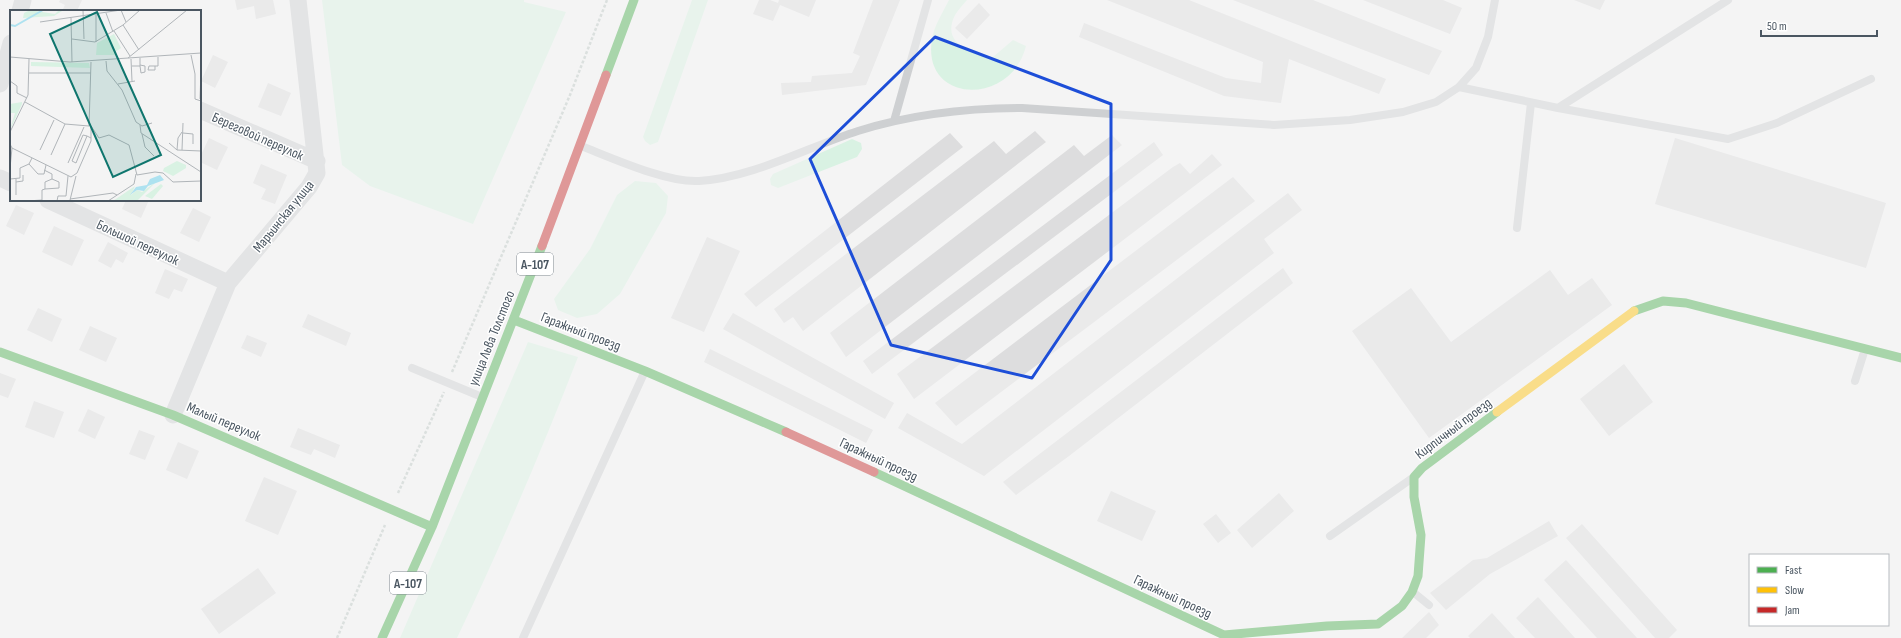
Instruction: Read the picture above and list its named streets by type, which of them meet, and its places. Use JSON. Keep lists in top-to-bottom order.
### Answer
{
  "streets": {
    "main road": [
      "А-107",
      "Гаражный проезд",
      "улица Льва Толстого",
      "Малый переулок",
      "Кирпичный проезд"
    ],
    "street": ["Береговой переулок", "Марьинская улица", "Большой переулок"]
  },
  "crossings": [
    ["Береговой переулок", "Марьинская улица"],
    ["Марьинская улица", "Большой переулок"],
    ["Марьинская улица", "Малый переулок"],
    ["Гаражный проезд", "улица Льва Толстого"],
    ["Гаражный проезд", "Кирпичный проезд"],
    ["улица Льва Толстого", "Малый переулок"]
  ],
  "legend": ["Fast", "Slow", "Jam"],
  "scale_bar": "50 m"
}
